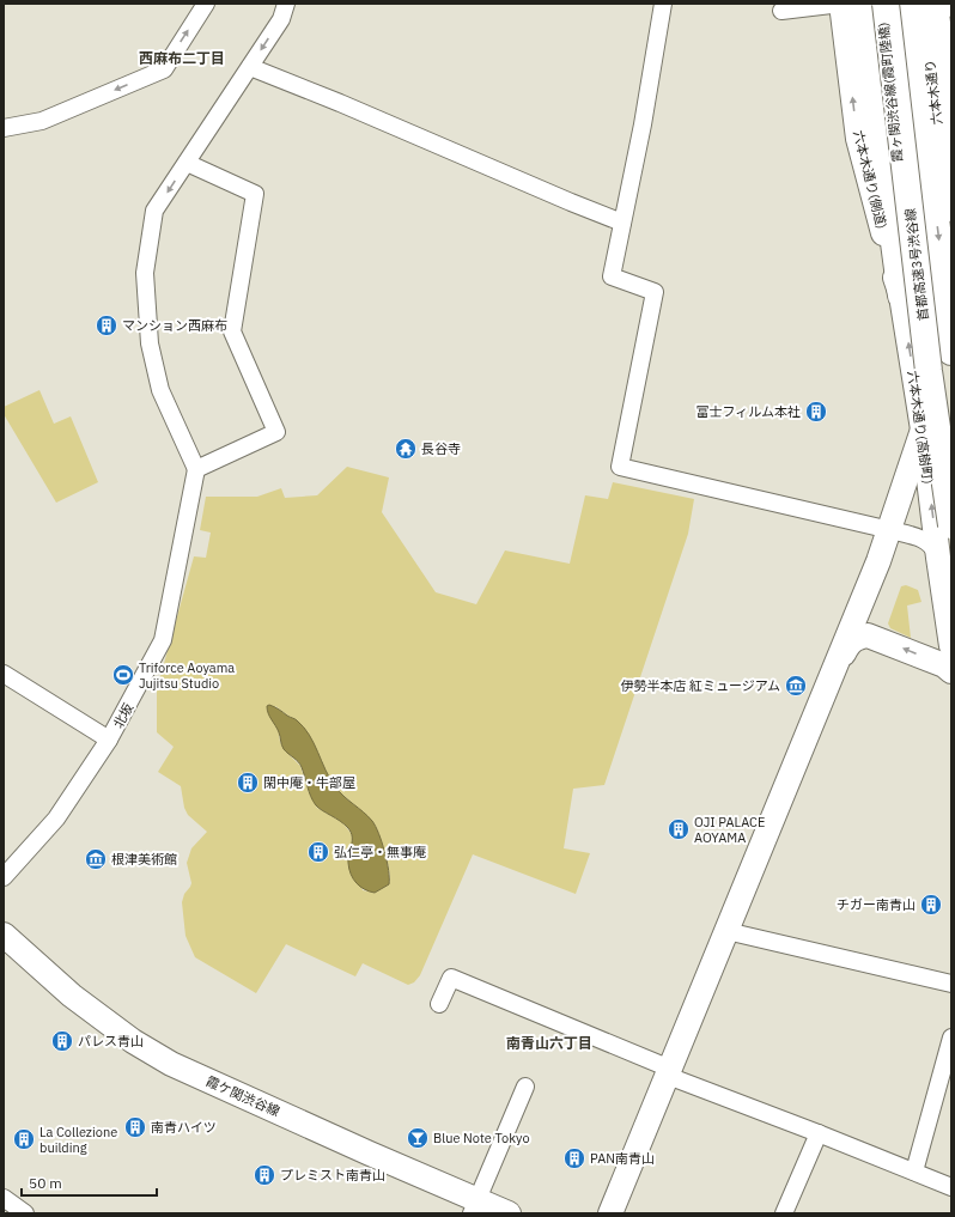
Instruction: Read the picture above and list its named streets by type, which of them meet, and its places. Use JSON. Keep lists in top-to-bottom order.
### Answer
{
  "streets": {
    "highway": ["首都高速3号渋谷線"],
    "main road": [
      "霞ヶ関渋谷線(霞町陸橋)",
      "六本木通り",
      "六本木通り(側道)",
      "六本木通り(高樹町)",
      "霞ケ関渋谷線"
    ],
    "street": ["北坂"]
  },
  "crossings": [
    ["六本木通り(側道)", "六本木通り(高樹町)"]
  ],
  "one_way": ["六本木通り(側道)"],
  "districts": ["西麻布二丁目", "南青山六丁目"],
  "places": {
    "building": [
      "マンション西麻布",
      "富士フィルム本社",
      "閑中庵・牛部屋",
      "OJI PALACE AOYAMA",
      "弘仁亭・無事庵",
      "チガー南青山",
      "パレス青山",
      "南青ハイツ",
      "La Collezione building",
      "PAN南青山",
      "プレミスト南青山"
    ],
    "temple": ["長谷寺"],
    "sports": ["Triforce Aoyama Jujitsu Studio"],
    "museum": ["伊勢半本店 紅ミュージアム", "根津美術館"],
    "bar": ["Blue Note Tokyo"]
  },
  "scale_bar": "50 m"
}
